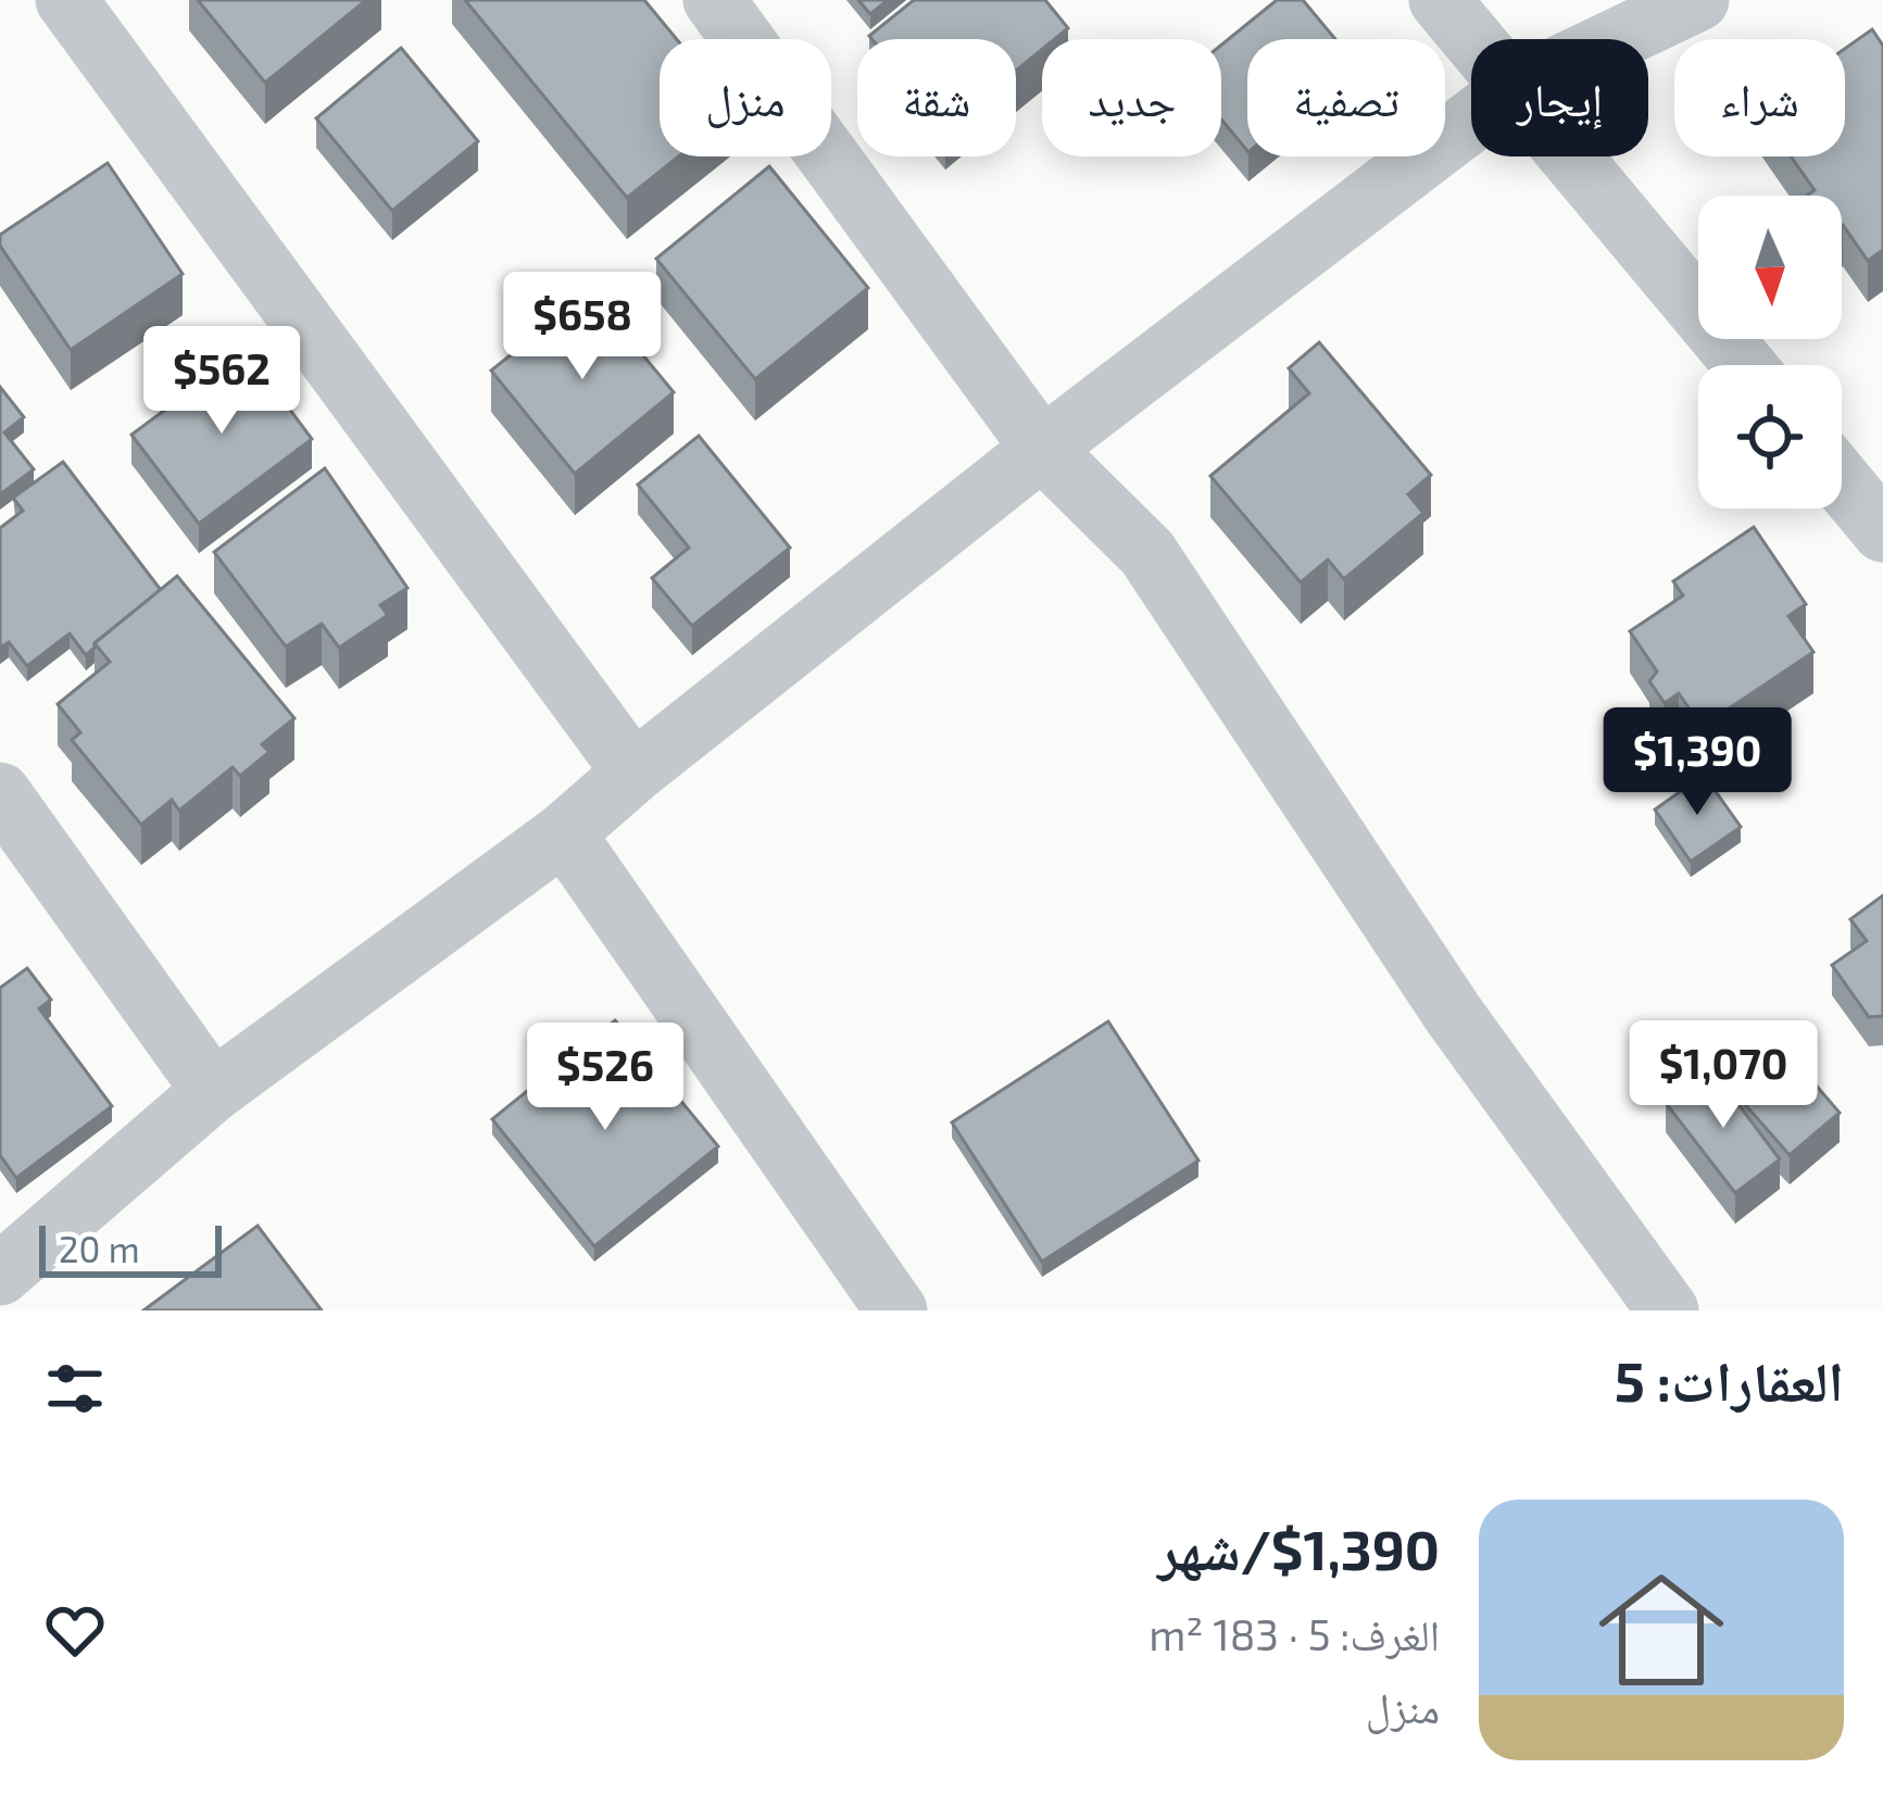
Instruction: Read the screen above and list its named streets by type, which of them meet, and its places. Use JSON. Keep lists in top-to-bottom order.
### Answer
{
  "scale_bar": "20 m",
  "north": "bottom",
  "page": {
    "chip": [
      "شراء",
      "إيجار",
      "تصفية",
      "جديد",
      "شقة",
      "منزل"
    ],
    "price": [
      "$658",
      "$562",
      "$1,390",
      "$1,070",
      "$526"
    ],
    "scale": "20 m",
    "heading": "العقارات: 5",
    "list": [
      {
        "name": "$1,390/شهر",
        "note": "الغرف: 5 · 183 m² · منزل"
      }
    ]
  }
}
